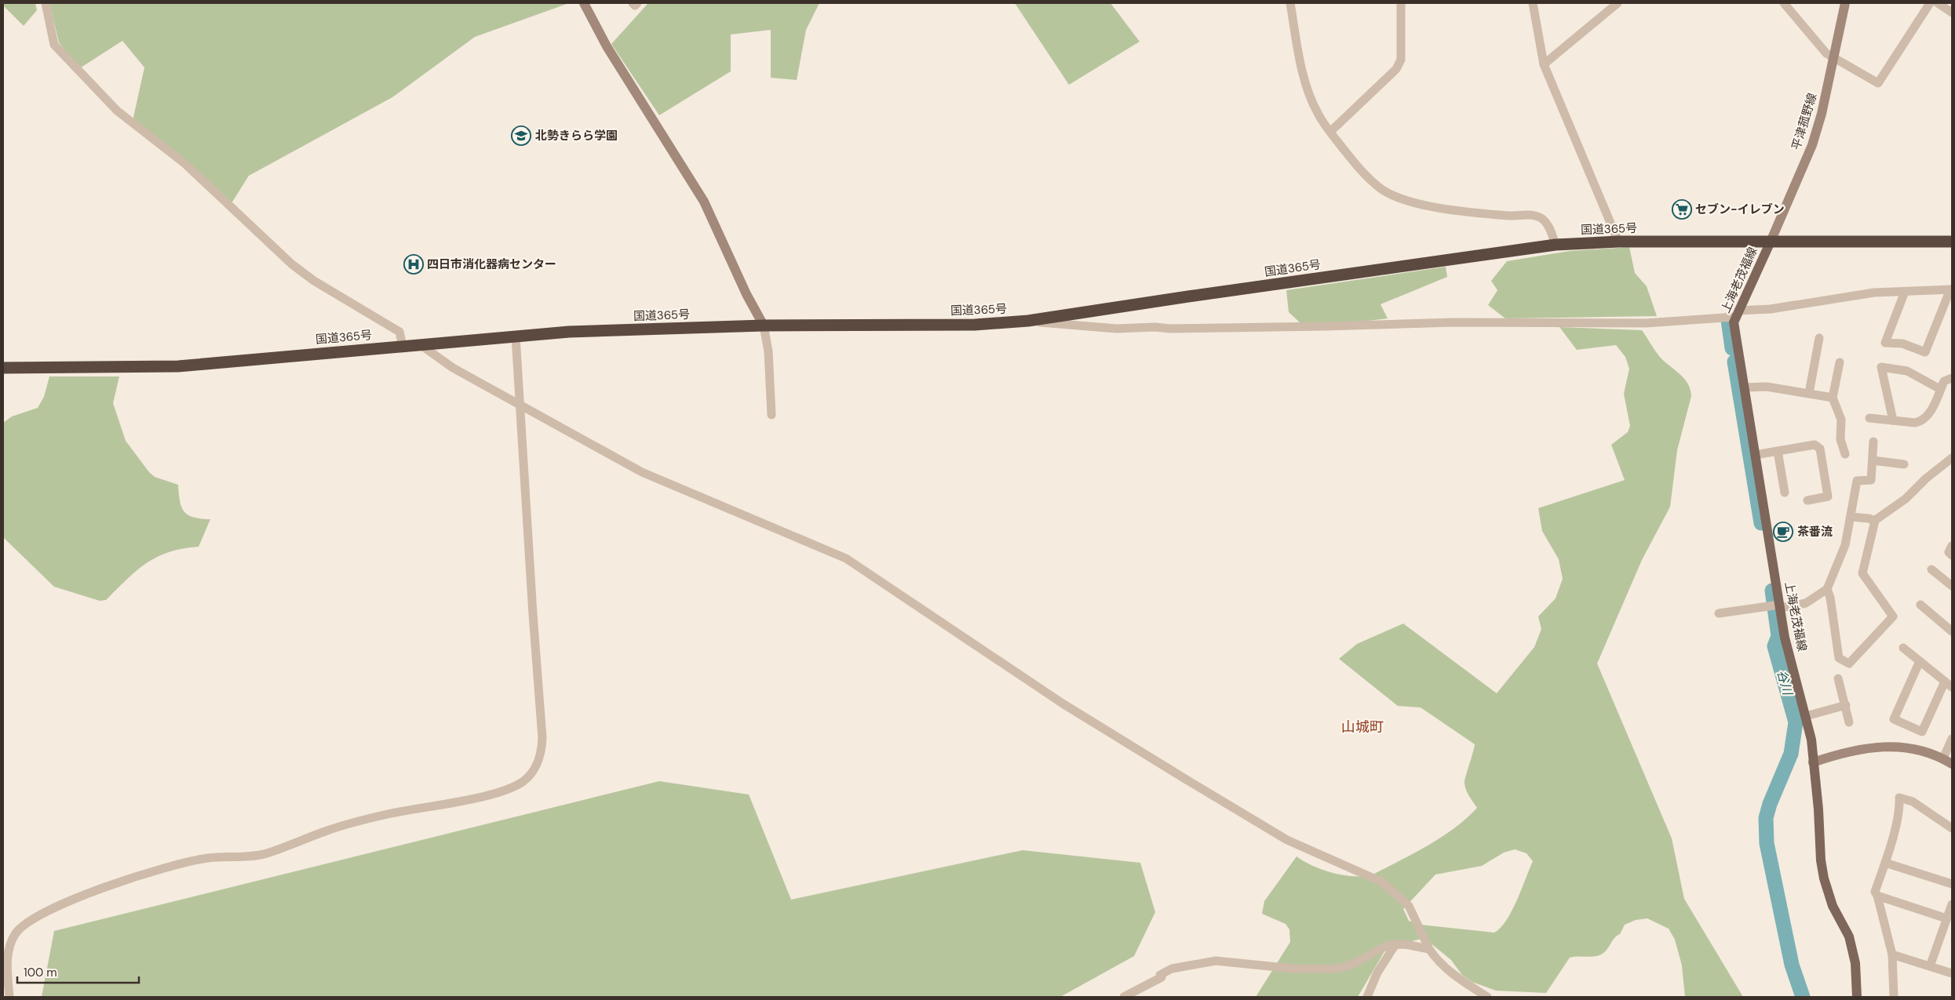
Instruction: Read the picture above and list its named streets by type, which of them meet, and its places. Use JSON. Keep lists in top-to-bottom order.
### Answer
{
  "streets": {
    "highway": ["国道365号"],
    "main road": ["上海老茂福線"],
    "street": ["平津菰野線"]
  },
  "crossings": [
    ["平津菰野線", "国道365号"],
    ["平津菰野線", "上海老茂福線"],
    ["国道365号", "上海老茂福線"]
  ],
  "districts": ["山城町"],
  "water": ["谷川"],
  "places": {
    "school or university": ["北勢きらら学園"],
    "supermarket": ["セブン-イレブン"],
    "hospital": ["四日市消化器病センター"],
    "cafe": ["茶番流"]
  },
  "scale_bar": "100 m"
}
